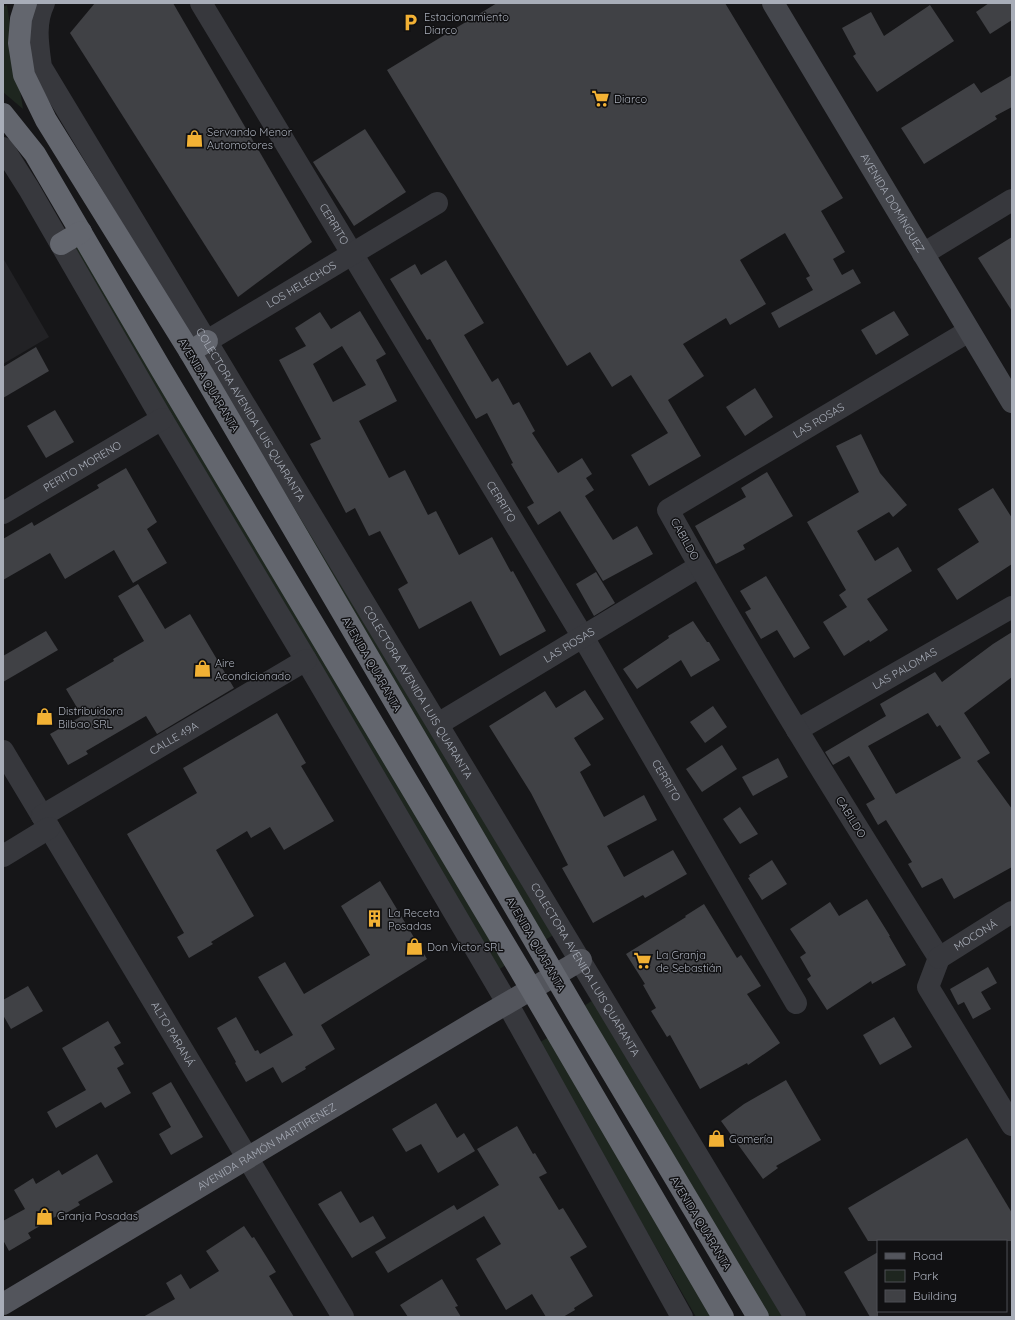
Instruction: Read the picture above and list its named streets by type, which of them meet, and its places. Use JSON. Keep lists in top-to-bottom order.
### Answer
{
  "streets": {
    "highway": ["AVENIDA QUARANTA"],
    "main road": ["AVENIDA DOMÍNGUEZ", "AVENIDA RAMÓN MARTIRENEZ"],
    "street": [
      "CERRITO",
      "LOS HELECHOS",
      "COLECTORA AVENIDA LUIS QUARANTA",
      "LAS ROSAS",
      "PERITO MORENO",
      "CABILDO",
      "LAS PALOMAS",
      "CALLE 49A",
      "MOCONÁ",
      "ALTO PARANÁ"
    ]
  },
  "crossings": [
    ["AVENIDA DOMÍNGUEZ", "LAS ROSAS"],
    ["CERRITO", "LOS HELECHOS"],
    ["CERRITO", "LAS ROSAS"],
    ["LOS HELECHOS", "AVENIDA QUARANTA"],
    ["LOS HELECHOS", "COLECTORA AVENIDA LUIS QUARANTA"],
    ["AVENIDA QUARANTA", "COLECTORA AVENIDA LUIS QUARANTA"],
    ["AVENIDA QUARANTA", "AVENIDA RAMÓN MARTIRENEZ"],
    ["COLECTORA AVENIDA LUIS QUARANTA", "LAS ROSAS"],
    ["COLECTORA AVENIDA LUIS QUARANTA", "AVENIDA RAMÓN MARTIRENEZ"],
    ["LAS ROSAS", "CABILDO"],
    ["CABILDO", "LAS PALOMAS"],
    ["CABILDO", "MOCONÁ"],
    ["CALLE 49A", "ALTO PARANÁ"],
    ["ALTO PARANÁ", "AVENIDA RAMÓN MARTIRENEZ"]
  ],
  "places": {
    "parking": ["Estacionamiento Diarco"],
    "supermarket": ["Diarco", "La Granja de Sebastián"],
    "shop": [
      "Servando Menor Automotores",
      "Aire Acondicionado",
      "Distribuidora Bilbao SRL",
      "Don Victor SRL",
      "Gomería",
      "Granja Posadas"
    ],
    "building": ["La Receta Posadas"]
  },
  "legend": ["Road", "Park", "Building"]
}
